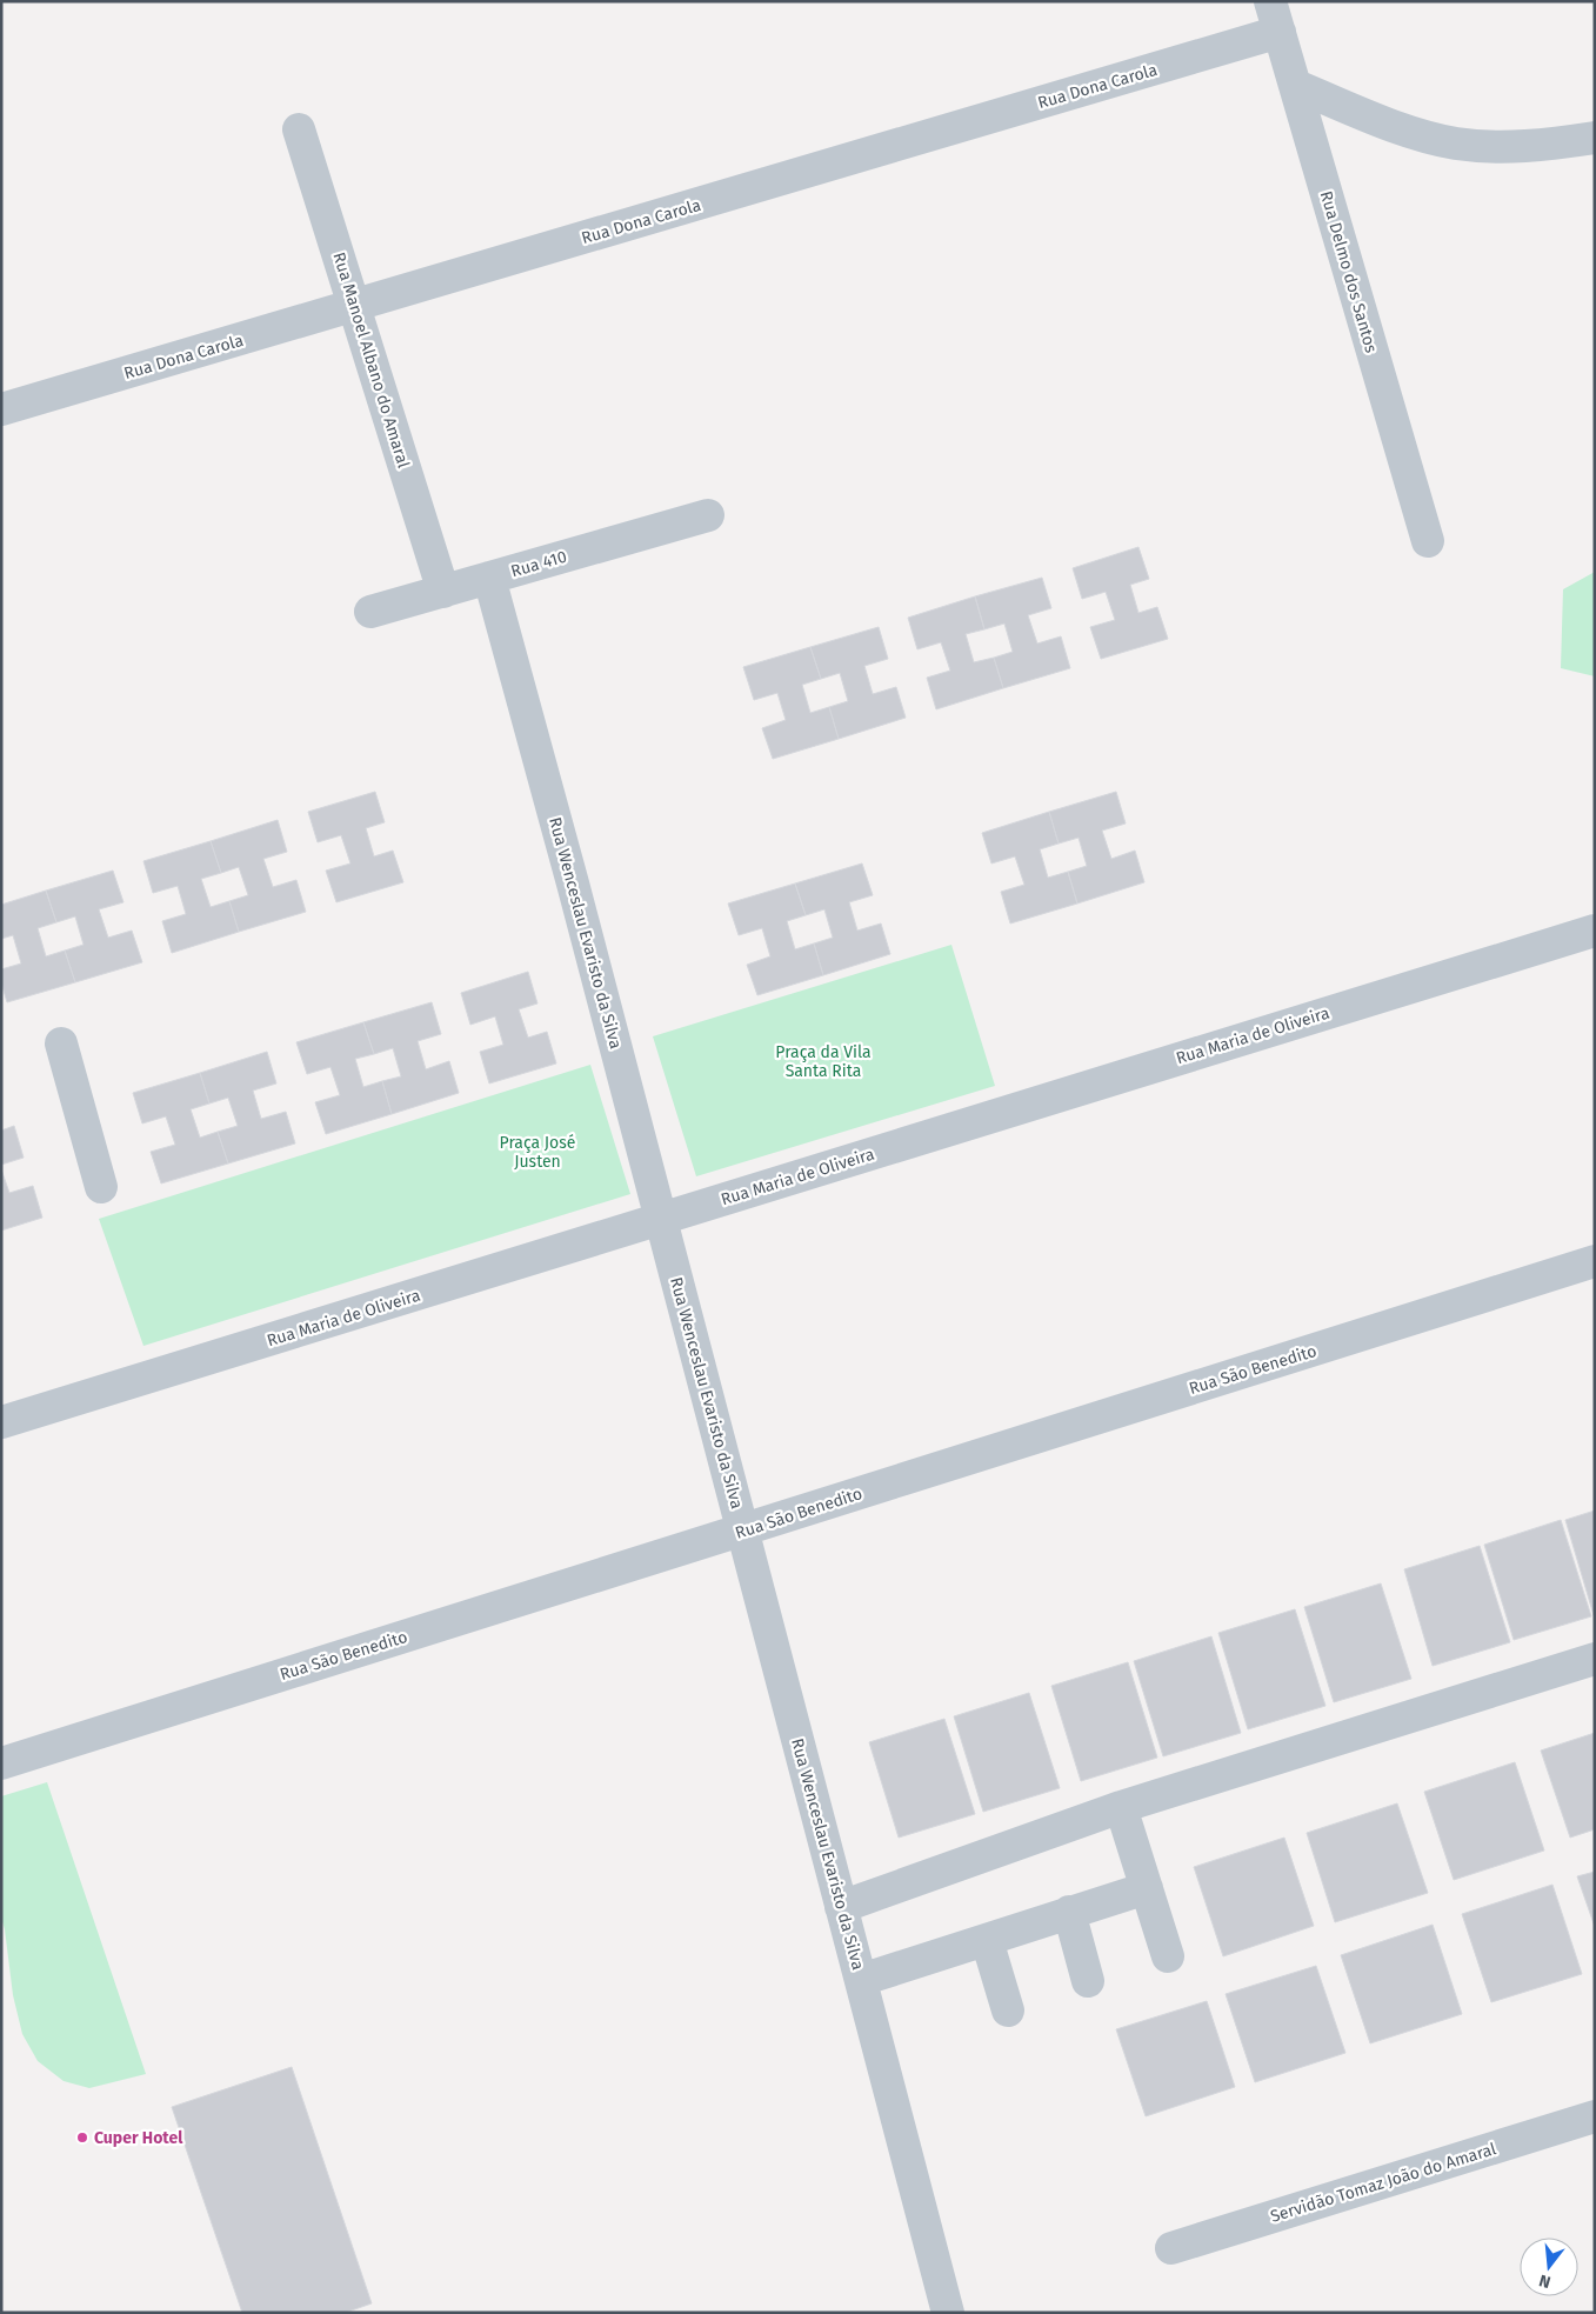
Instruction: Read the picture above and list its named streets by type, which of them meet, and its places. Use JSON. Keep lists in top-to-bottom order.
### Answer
{
  "streets": {
    "street": [
      "Rua Dona Carola",
      "Rua Delmo dos Santos",
      "Rua Manoel Albano do Amaral",
      "Rua 410",
      "Rua Wenceslau Evaristo da Silva",
      "Rua Maria de Oliveira",
      "Rua São Benedito",
      "Servidão Tomaz João do Amaral"
    ]
  },
  "crossings": [
    ["Rua Dona Carola", "Rua Delmo dos Santos"],
    ["Rua Dona Carola", "Rua Manoel Albano do Amaral"],
    ["Rua Manoel Albano do Amaral", "Rua 410"],
    ["Rua 410", "Rua Wenceslau Evaristo da Silva"],
    ["Rua Wenceslau Evaristo da Silva", "Rua Maria de Oliveira"],
    ["Rua Wenceslau Evaristo da Silva", "Rua São Benedito"]
  ],
  "parks": ["Praça da Vila Santa Rita", "Praça José Justen"],
  "places": ["Cuper Hotel"],
  "north": "bottom"
}
